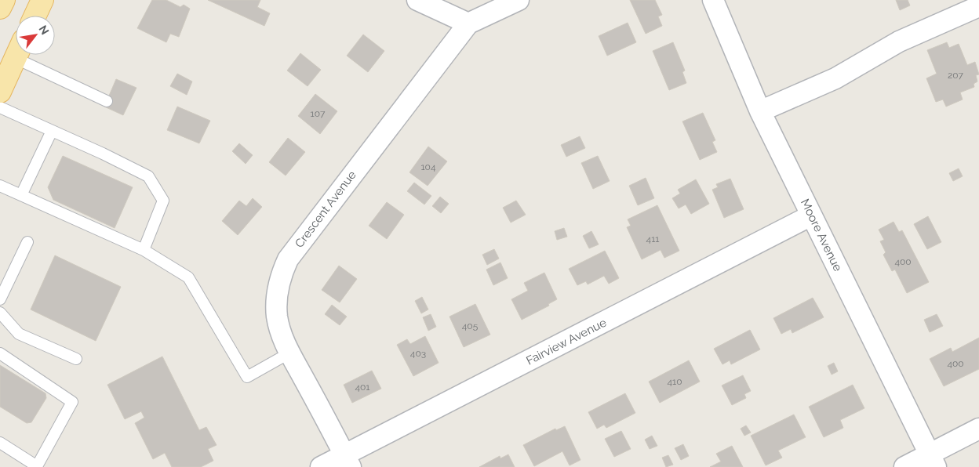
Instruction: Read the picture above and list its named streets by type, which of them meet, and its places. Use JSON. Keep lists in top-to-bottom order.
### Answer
{
  "streets": {
    "street": ["Crescent Avenue", "Moore Avenue", "Fairview Avenue"]
  },
  "crossings": [
    ["Crescent Avenue", "Fairview Avenue"],
    ["Moore Avenue", "Fairview Avenue"]
  ],
  "house_numbers": [
    "207",
    "107",
    "104",
    "411",
    "400",
    "405",
    "403",
    "400",
    "410",
    "401"
  ],
  "north": "top right"
}
